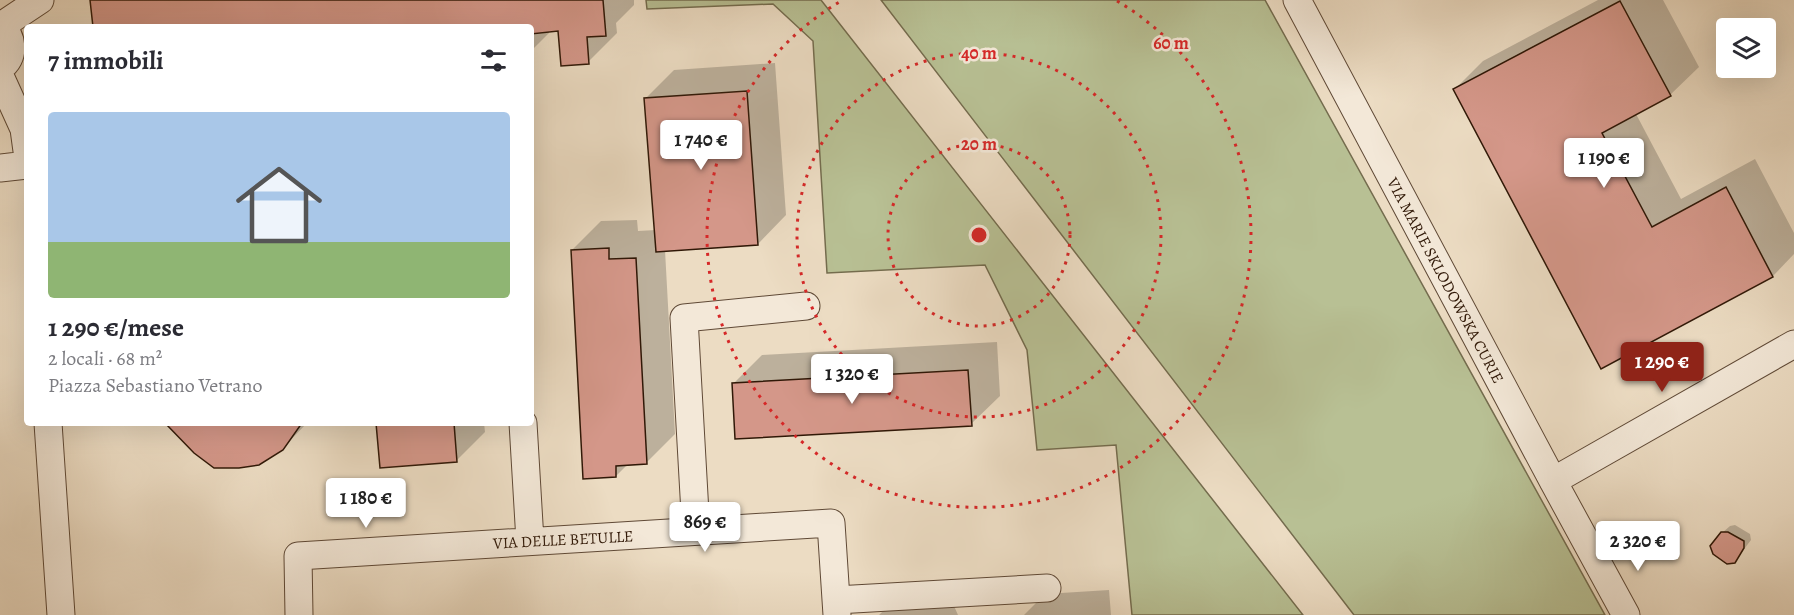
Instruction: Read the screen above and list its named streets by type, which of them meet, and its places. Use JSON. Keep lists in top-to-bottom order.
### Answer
{
  "streets": {
    "street": ["VIA MARIE SKLODOWSKA CURIE", "VIA DELLE BETULLE"]
  },
  "page": {
    "heading": "7 immobili",
    "list": [
      {
        "name": "1 290 €/mese",
        "note": "2 locali · 68 m² · Piazza Sebastiano Vetrano"
      }
    ],
    "price": [
      "1 740 €",
      "1 190 €",
      "1 290 €",
      "1 320 €",
      "1 180 €",
      "869 €",
      "2 320 €"
    ]
  },
  "rings": ["60 m", "40 m", "20 m"]
}
